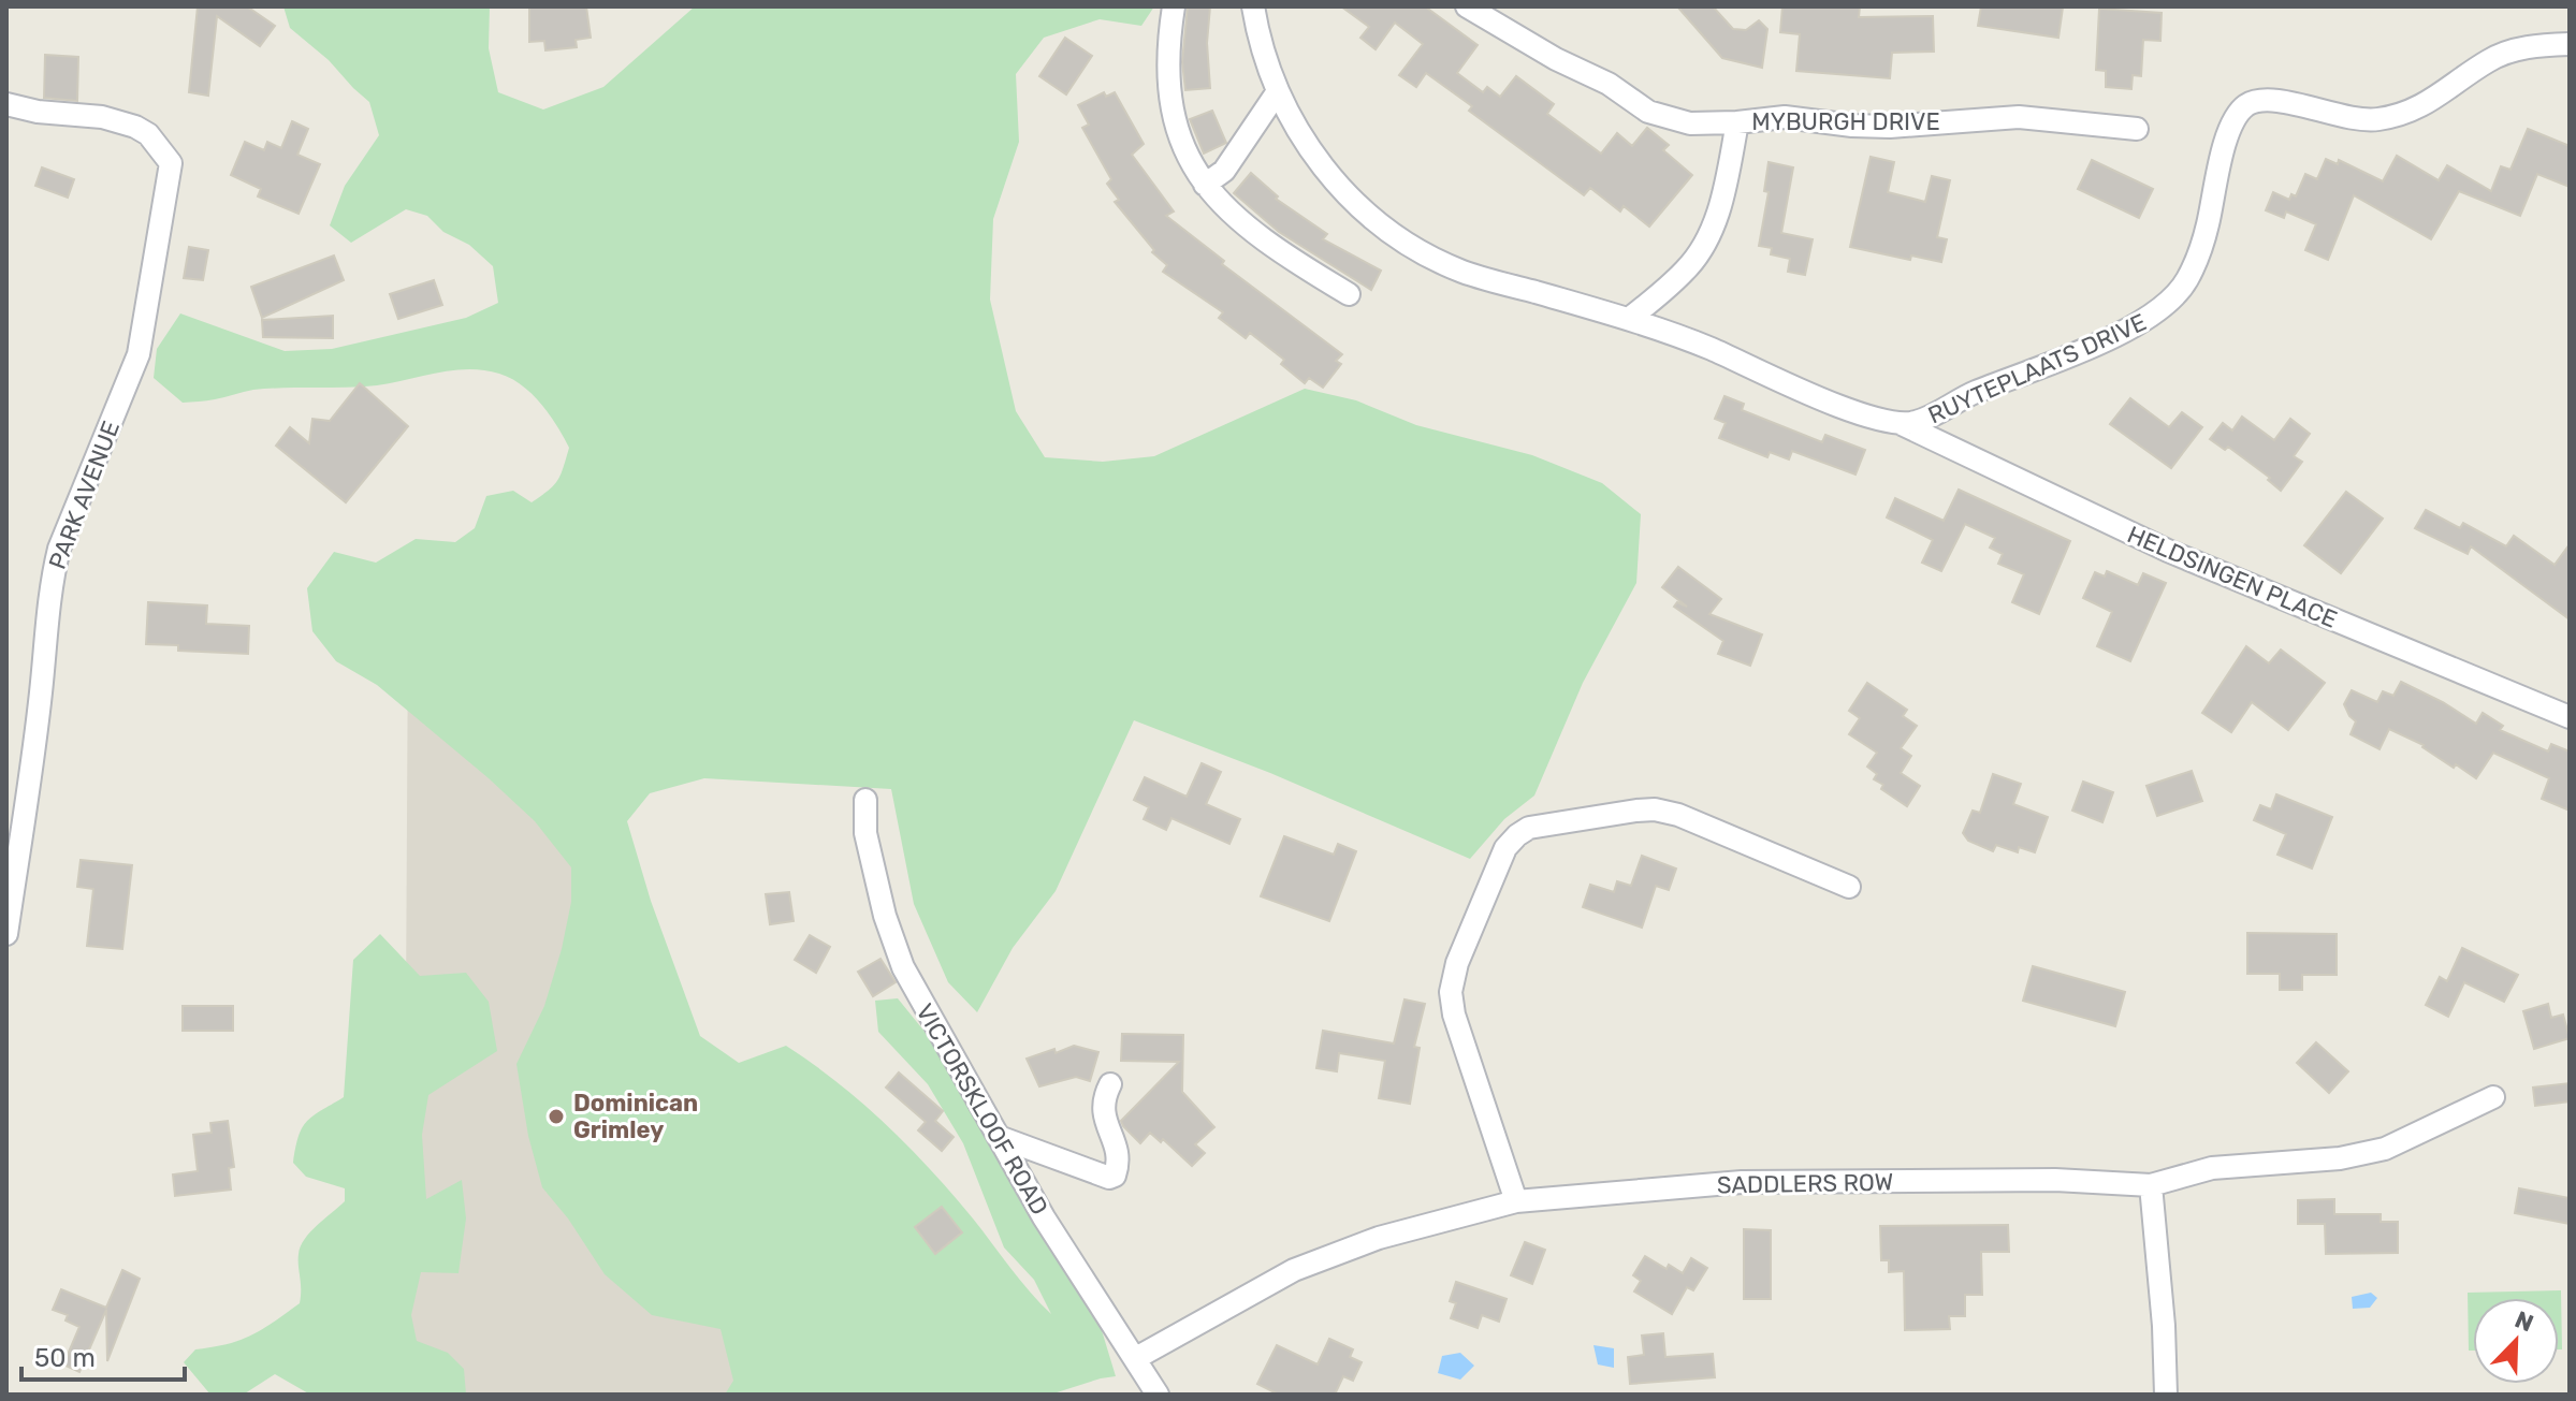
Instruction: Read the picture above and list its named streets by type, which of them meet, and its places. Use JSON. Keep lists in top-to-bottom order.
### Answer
{
  "streets": {
    "street": [
      "MYBURGH DRIVE",
      "RUYTEPLAATS DRIVE",
      "PARK AVENUE",
      "HELDSINGEN PLACE",
      "VICTORSKLOOF ROAD",
      "SADDLERS ROW"
    ]
  },
  "crossings": [
    ["MYBURGH DRIVE", "RUYTEPLAATS DRIVE"],
    ["RUYTEPLAATS DRIVE", "HELDSINGEN PLACE"],
    ["VICTORSKLOOF ROAD", "SADDLERS ROW"]
  ],
  "places": ["Dominican Grimley"],
  "scale_bar": "50 m",
  "north": "top right"
}
